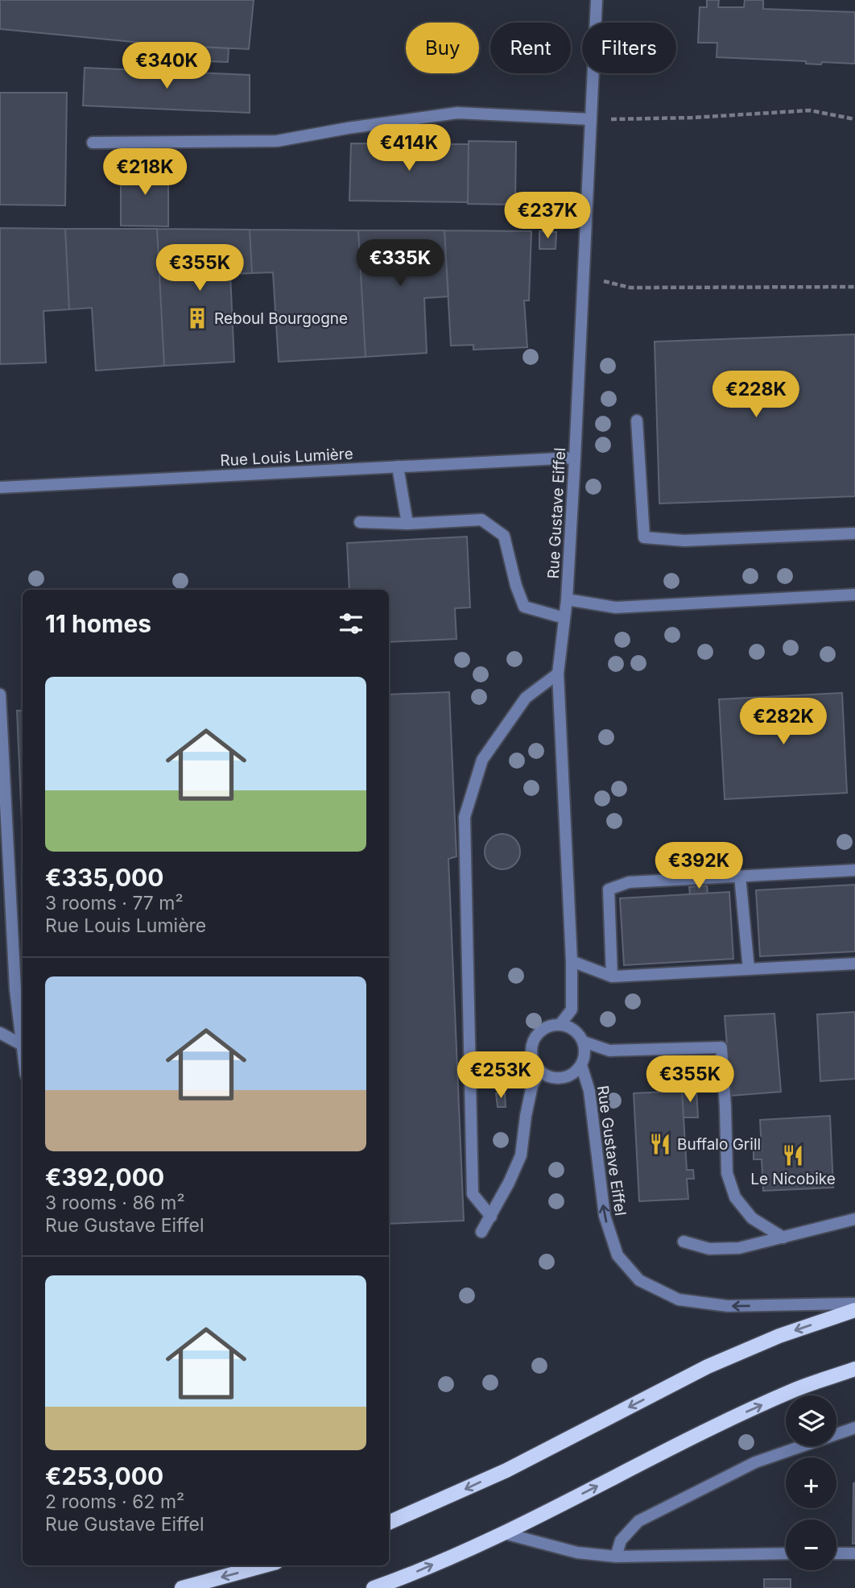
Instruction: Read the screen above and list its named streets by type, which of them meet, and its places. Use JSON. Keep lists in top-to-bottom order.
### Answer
{
  "streets": {
    "street": ["Rue Louis Lumière", "Rue Gustave Eiffel"]
  },
  "crossings": [
    ["Rue Louis Lumière", "Rue Gustave Eiffel"]
  ],
  "places": {
    "building": ["Reboul Bourgogne"],
    "restaurant": ["Buffalo Grill", "Le Nicobike"]
  },
  "page": {
    "chip": ["Buy", "Rent", "Filters"],
    "price": [
      "€340K",
      "€414K",
      "€218K",
      "€237K",
      "€335K",
      "€355K",
      "€228K",
      "€282K",
      "€392K",
      "€253K",
      "€355K"
    ],
    "heading": "11 homes",
    "list": [
      {
        "name": "€335,000",
        "note": "3 rooms · 77 m² · Rue Louis Lumière"
      },
      {
        "name": "€392,000",
        "note": "3 rooms · 86 m² · Rue Gustave Eiffel"
      },
      {
        "name": "€253,000",
        "note": "2 rooms · 62 m² · Rue Gustave Eiffel"
      }
    ],
    "map_buttons": ["+", "−"]
  }
}
